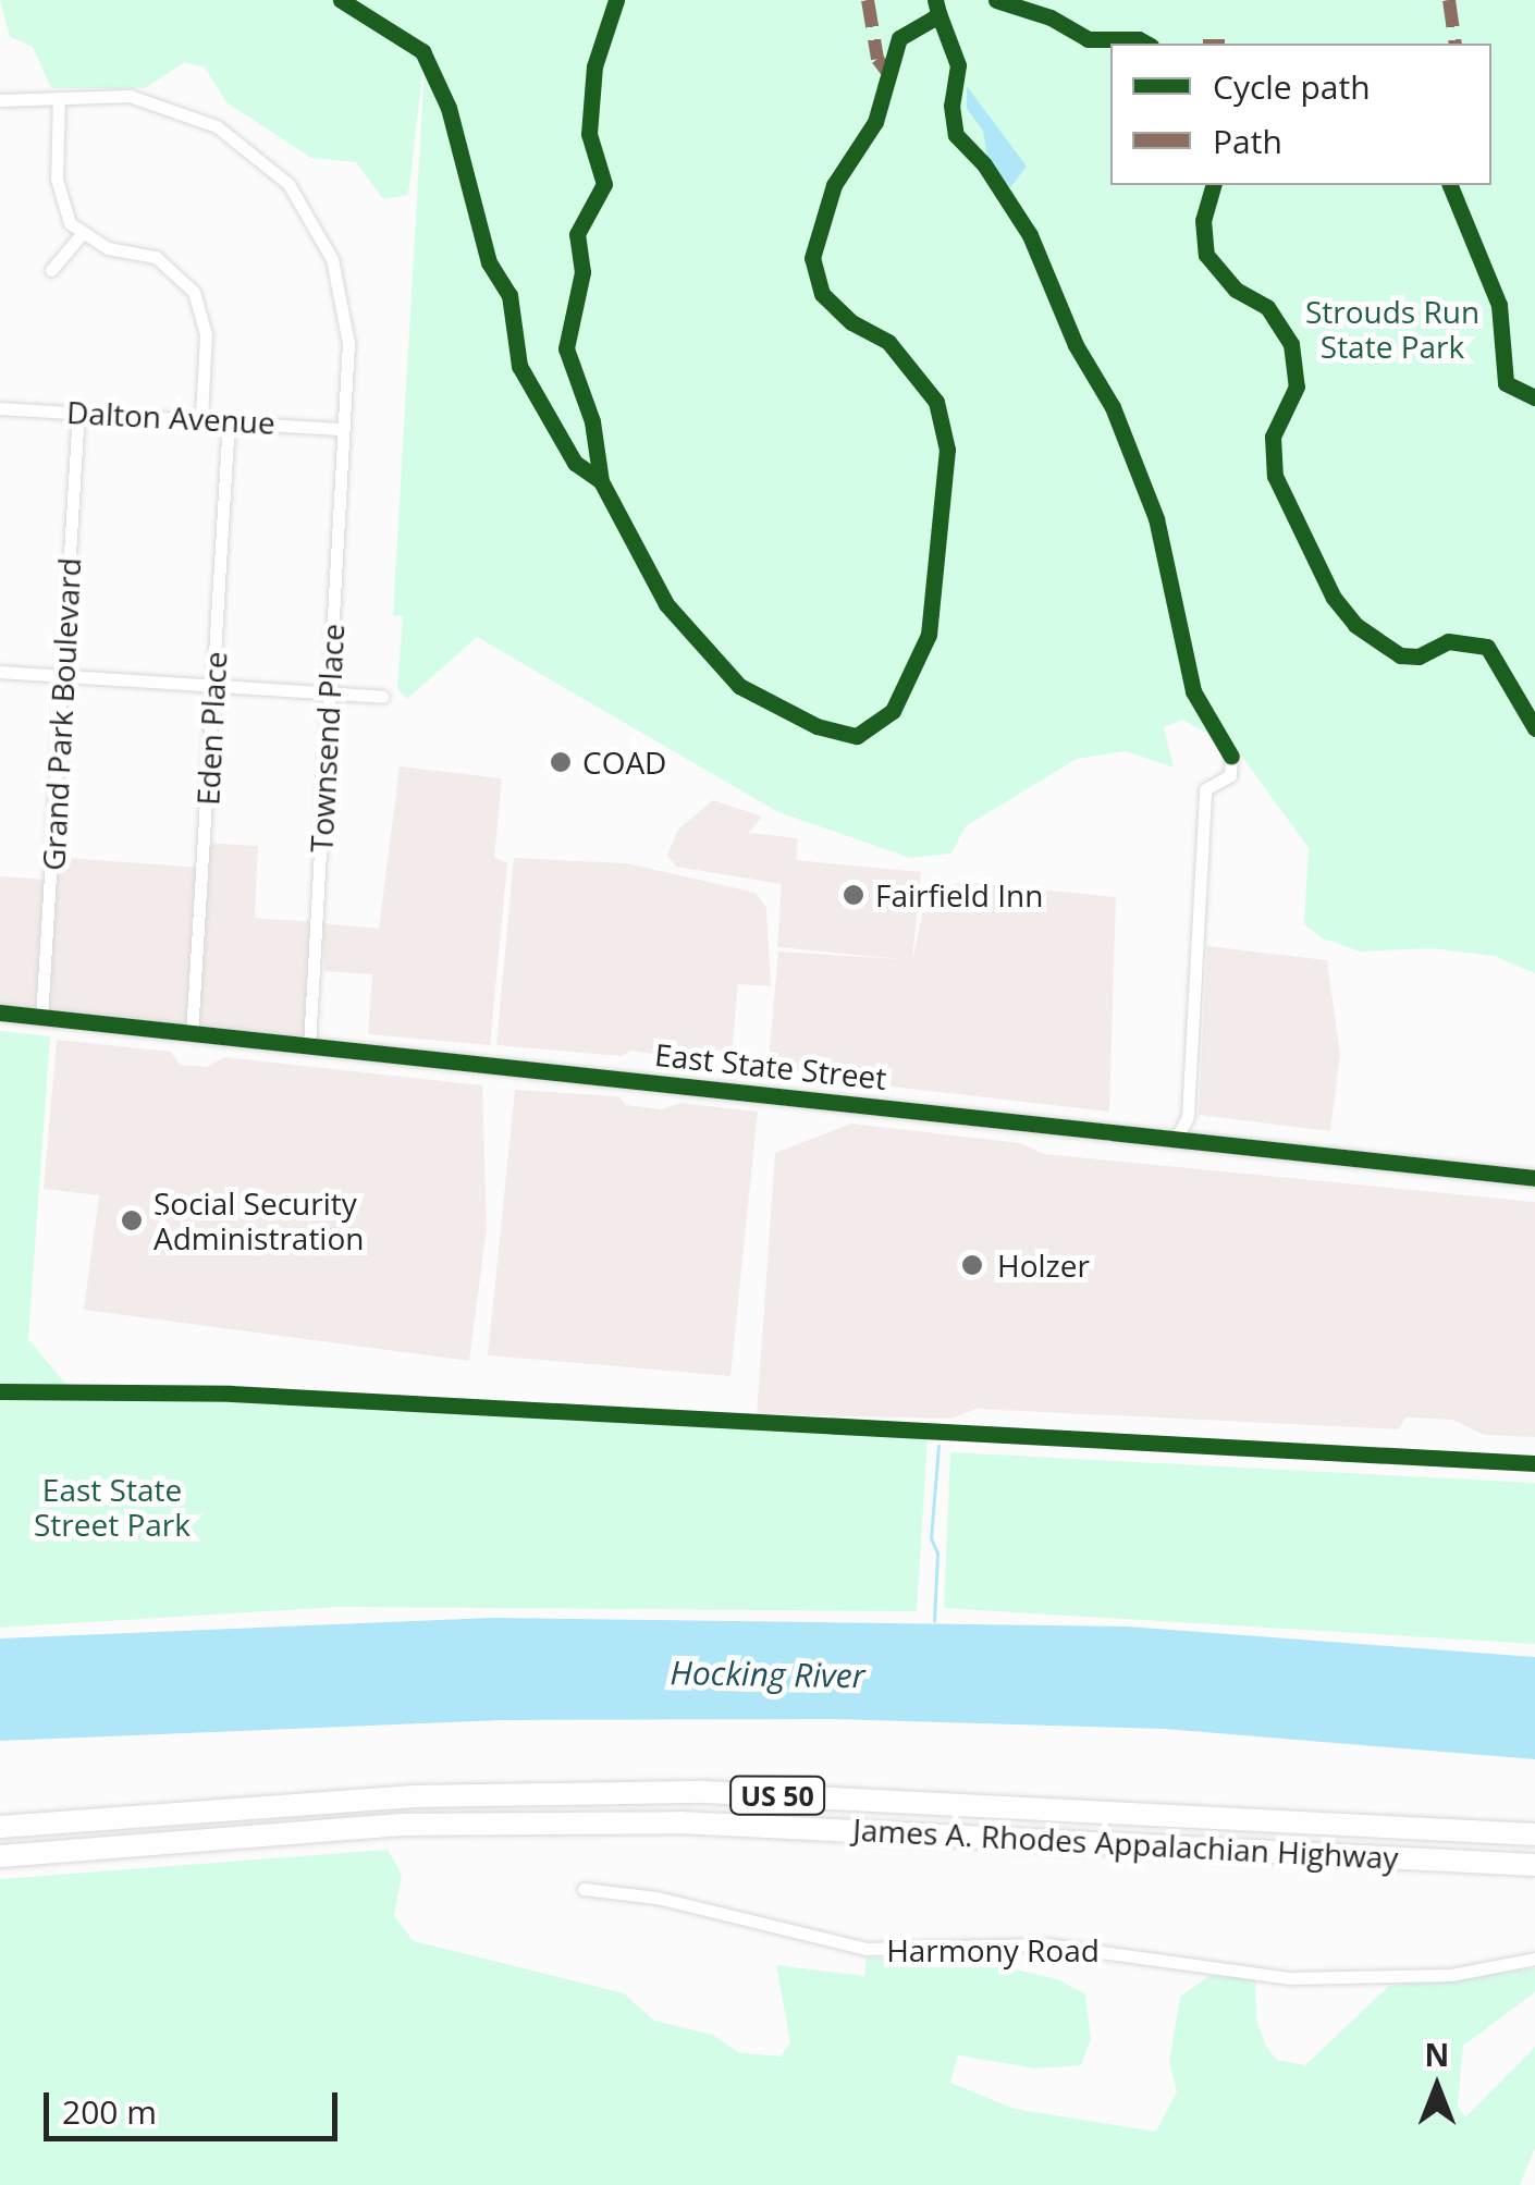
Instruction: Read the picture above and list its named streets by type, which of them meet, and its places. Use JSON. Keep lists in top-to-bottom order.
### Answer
{
  "streets": {
    "highway": ["US 50", "James A. Rhodes Appalachian Highway"],
    "main road": ["East State Street"],
    "street": [
      "Dalton Avenue",
      "Grand Park Boulevard",
      "Eden Place",
      "Townsend Place",
      "Harmony Road"
    ]
  },
  "crossings": [
    ["Dalton Avenue", "Grand Park Boulevard"],
    ["Dalton Avenue", "Eden Place"],
    ["Dalton Avenue", "Townsend Place"],
    ["Grand Park Boulevard", "East State Street"],
    ["Eden Place", "East State Street"],
    ["Townsend Place", "East State Street"]
  ],
  "water": ["Hocking River"],
  "parks": ["Strouds Run State Park", "East State Street Park"],
  "places": [
    "COAD",
    "Fairfield Inn",
    "Social Security Administration",
    "Holzer"
  ],
  "legend": ["Cycle path", "Path"],
  "scale_bar": "200 m",
  "north": "top"
}
